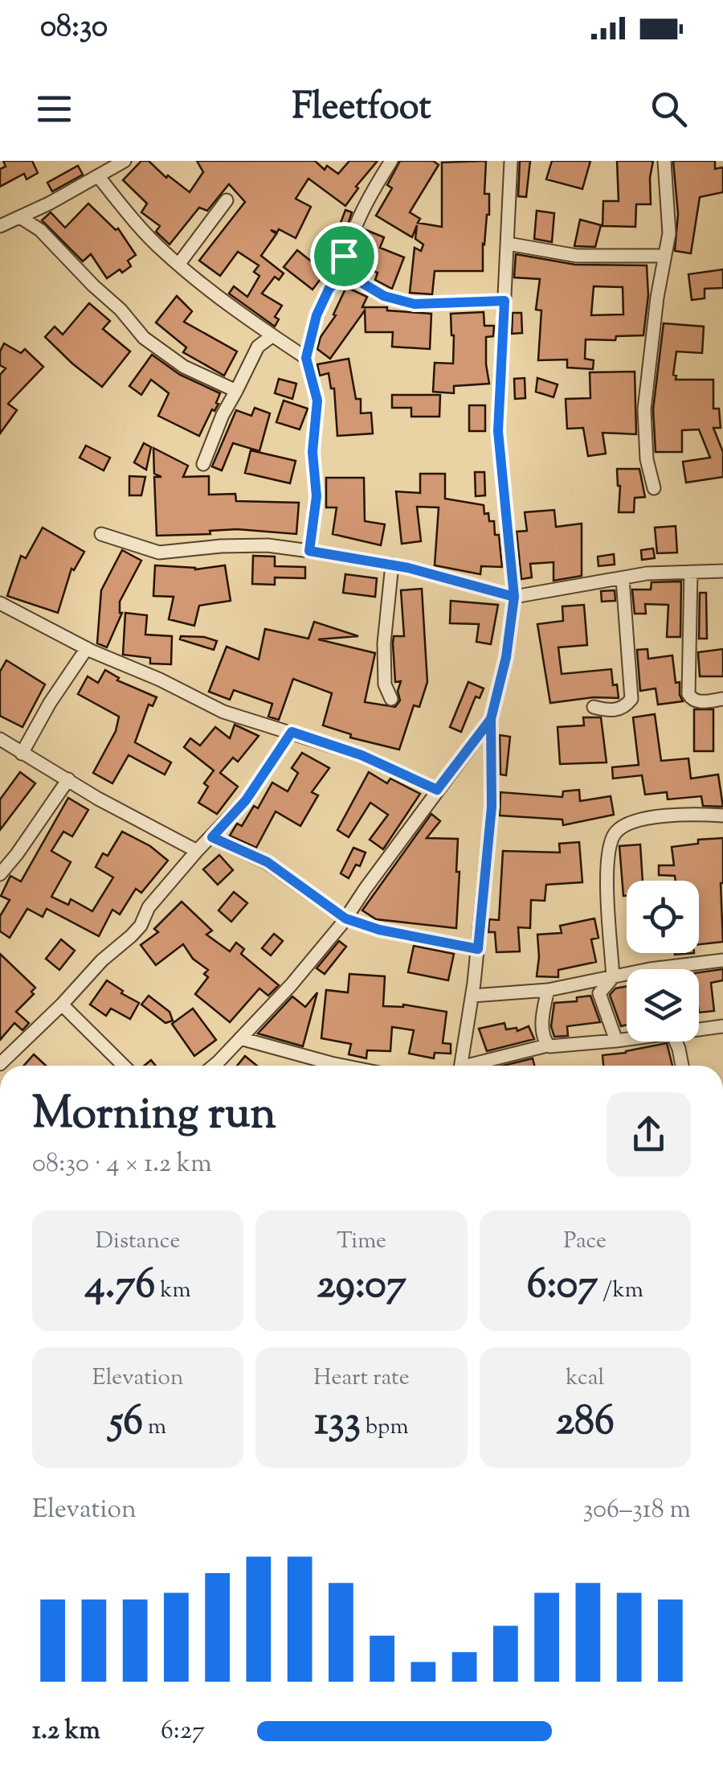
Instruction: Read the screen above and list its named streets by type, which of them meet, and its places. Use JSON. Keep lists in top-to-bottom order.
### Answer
{
  "page": {
    "status": "08:30",
    "header": "Fleetfoot",
    "heading": ["Morning run", "08:30 · 4 × 1.2 km"],
    "stats": [
      ["Distance", "4.76 km"],
      ["Time", "29:07"],
      ["Pace", "6:07 /km"],
      ["Elevation", "56 m"],
      ["Heart rate", "133 bpm"],
      ["kcal", "286"]
    ],
    "chart": ["Elevation", "306–318 m"],
    "list": [
      {
        "name": "1.2 km",
        "note": "6:27"
      }
    ]
  }
}
